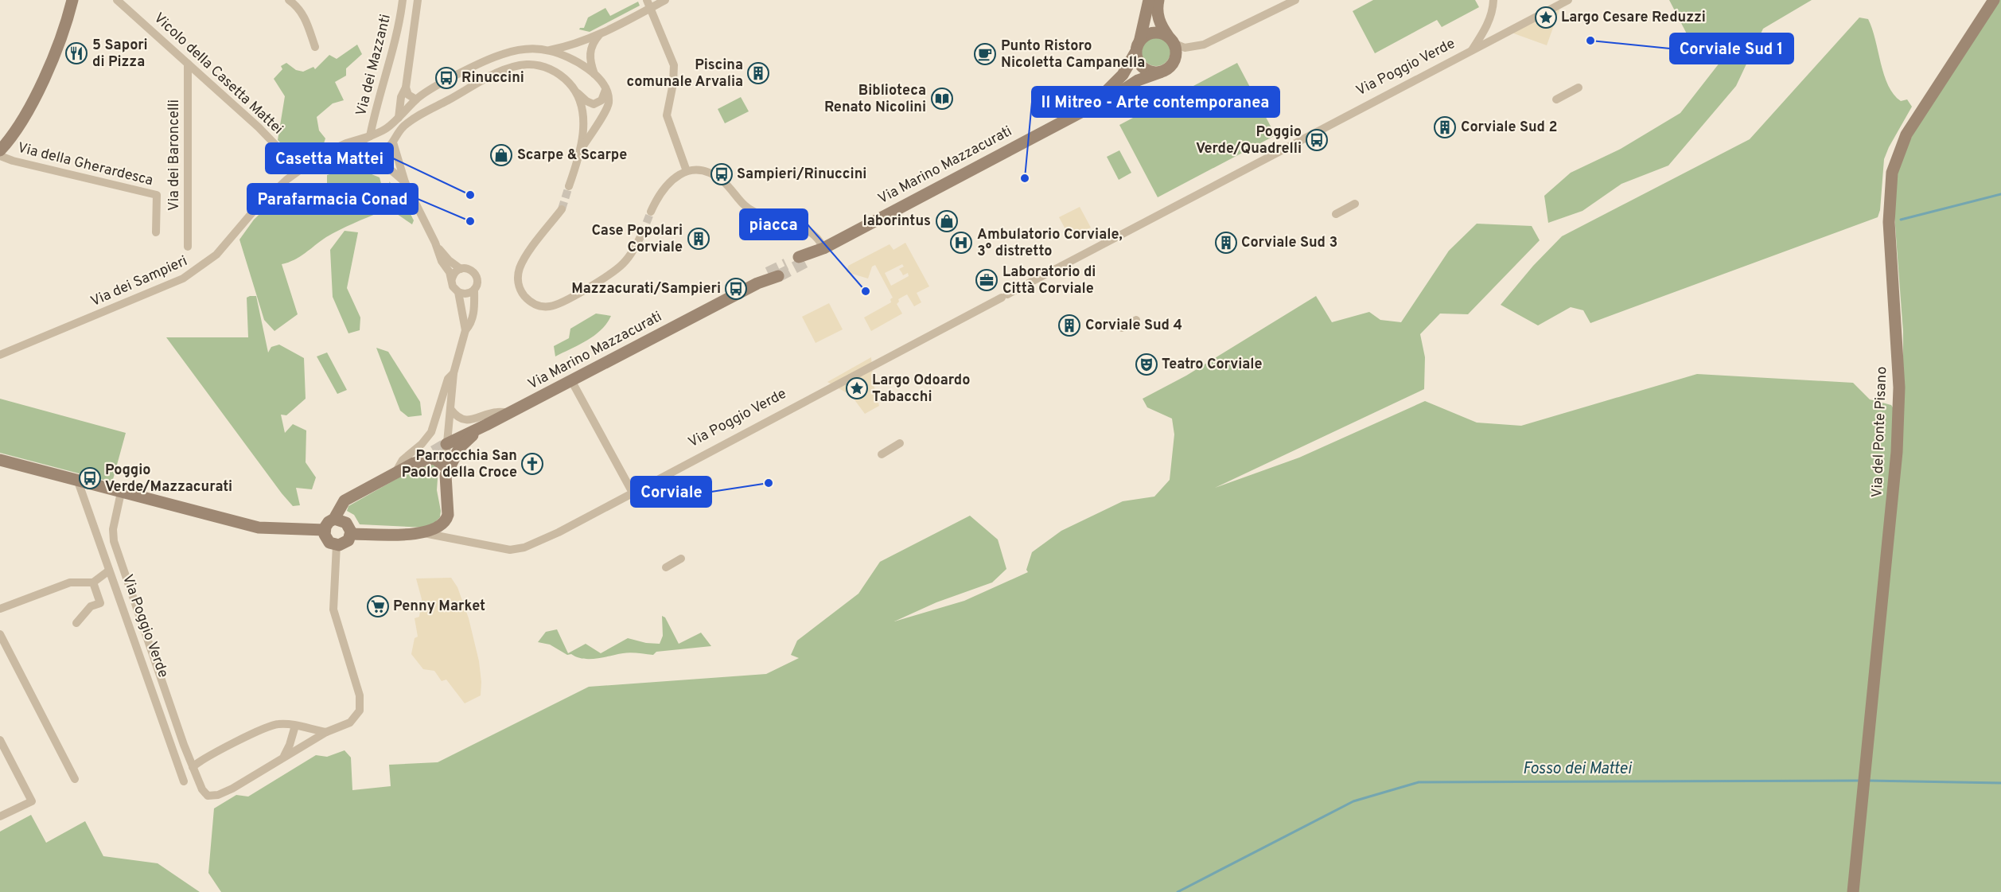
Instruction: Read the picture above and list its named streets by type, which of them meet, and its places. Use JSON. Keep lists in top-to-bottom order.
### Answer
{
  "streets": {
    "street": [
      "Via dei Mazzanti",
      "Via Poggio Verde",
      "Vicolo della Casetta Mattei",
      "Via dei Baroncelli",
      "Via della Gherardesca",
      "Via Marino Mazzacurati",
      "Via dei Sampieri",
      "Via del Ponte Pisano"
    ]
  },
  "crossings": [
    ["Via dei Mazzanti", "Via dei Sampieri"],
    ["Vicolo della Casetta Mattei", "Via dei Baroncelli"]
  ],
  "water": ["Fosso dei Mattei"],
  "places": {
    "place": ["Largo Cesare Reduzzi", "Largo Odoardo Tabacchi"],
    "other": [
      "Corviale Sud 1",
      "Il Mitreo - Arte contemporanea",
      "Casetta Mattei",
      "Parafarmacia Conad",
      "piacca",
      "Corviale"
    ],
    "restaurant": ["5 Sapori di Pizza"],
    "cafe": ["Punto Ristoro Nicoletta Campanella"],
    "building": [
      "Piscina comunale Arvalia",
      "Corviale Sud 2",
      "Case Popolari Corviale",
      "Corviale Sud 3",
      "Corviale Sud 4"
    ],
    "bus stop": [
      "Rinuccini",
      "Poggio Verde/Quadrelli",
      "Sampieri/Rinuccini",
      "Mazzacurati/Sampieri",
      "Poggio Verde/Mazzacurati"
    ],
    "library": ["Biblioteca Renato Nicolini"],
    "shop": ["Scarpe & Scarpe", "laborintus"],
    "hospital": ["Ambulatorio Corviale, 3° distretto"],
    "office": ["Laboratorio di Città Corviale"],
    "theatre": ["Teatro Corviale"],
    "church": ["Parrocchia San Paolo della Croce"],
    "supermarket": ["Penny Market"]
  }
}
